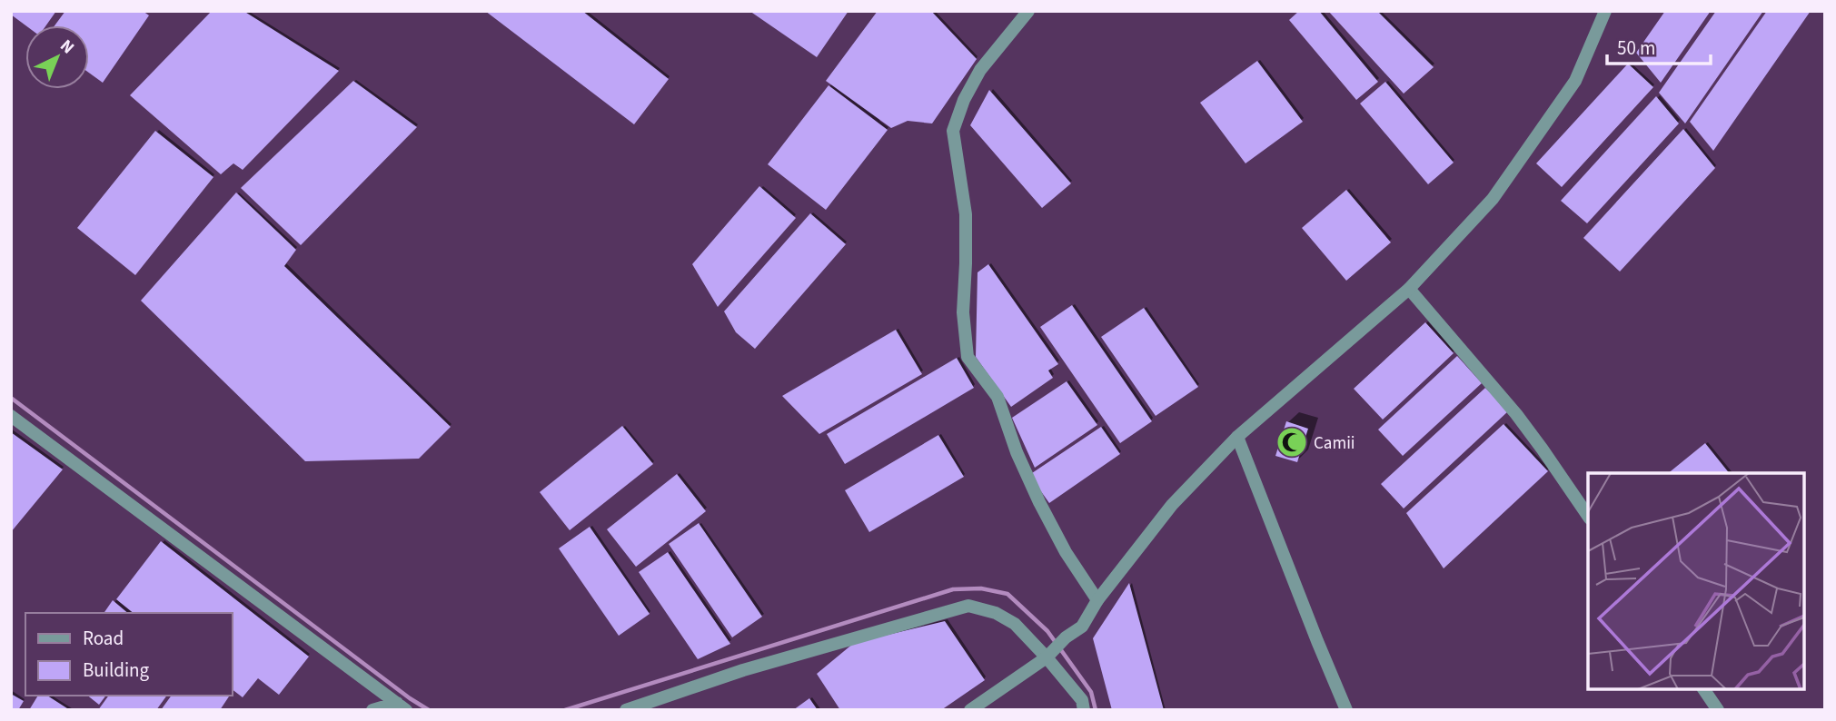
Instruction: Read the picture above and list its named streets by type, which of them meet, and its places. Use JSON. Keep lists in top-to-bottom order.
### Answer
{
  "places": {
    "mosque": ["Camii"]
  },
  "legend": ["Road", "Building"],
  "scale_bar": "50 m",
  "north": "top right"
}
